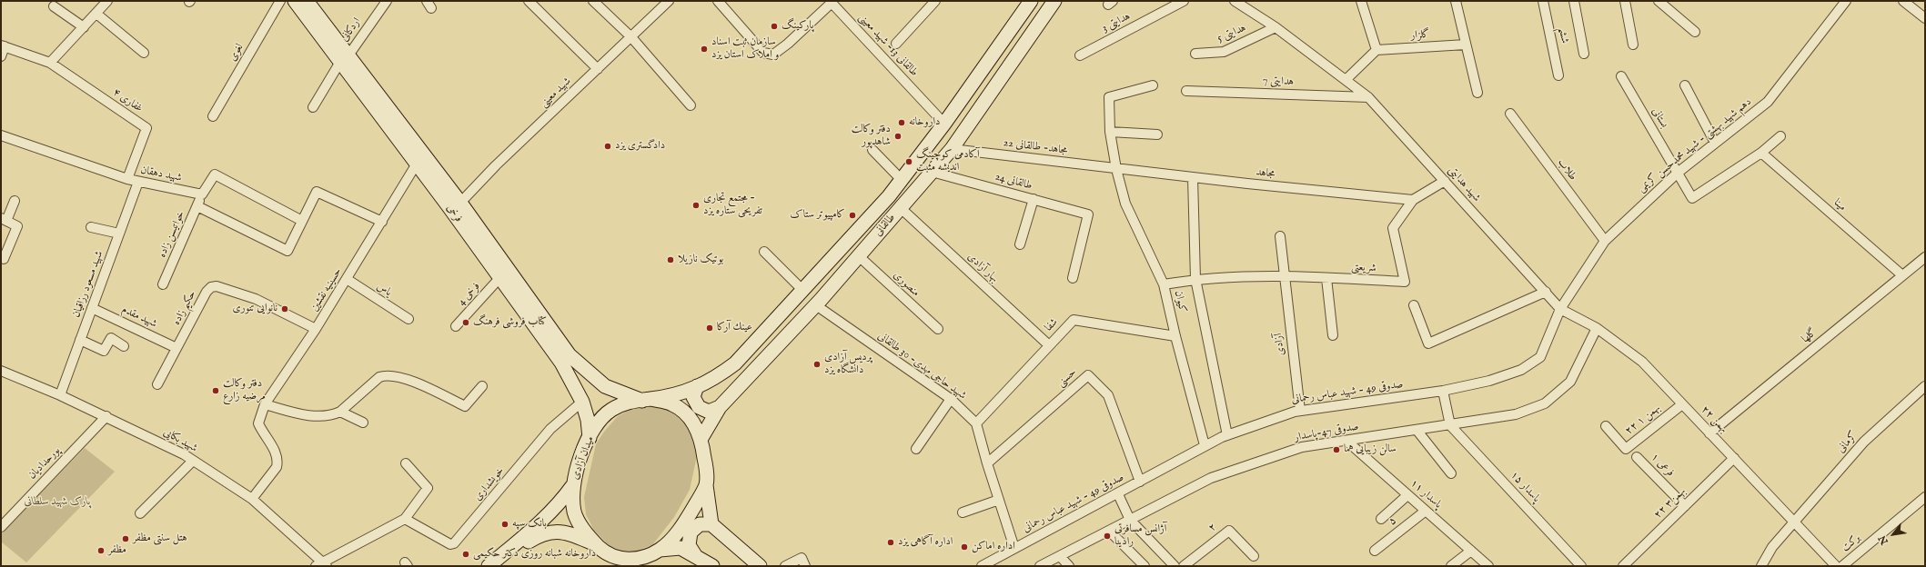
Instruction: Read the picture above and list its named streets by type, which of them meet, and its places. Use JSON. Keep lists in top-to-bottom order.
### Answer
{
  "streets": {
    "main road": ["فرخی", "طالقانی", "میدان آزادی"],
    "street": [
      "هدایتی 3",
      "اردکانی",
      "هدایتی 5",
      "گلزار",
      "ششم",
      "طالقانی 13- شهید معینی",
      "لغوی",
      "هدایتی 7",
      "شهید معینی",
      "غفاری ۴",
      "بستانی",
      "دهم شهید بهشتی - شهید محمدحسن کریمی",
      "مجاهد- طالقانی 22",
      "طلاب",
      "مجاهد",
      "شهید دهقان",
      "طالقانی 24",
      "شهید هدایتی",
      "مینا",
      "خواتیسن زاده",
      "بهار آزادی",
      "شریعتی",
      "شهید مسعود رزاقیان",
      "منصوری",
      "حسینیه نقشین",
      "یاس",
      "فرخی 4",
      "کیوان",
      "حکیم زاده",
      "شهید مقدم",
      "شفا",
      "گلها",
      "آزادی",
      "شهید حاجی مهدی- 30 طالقانی",
      "حسنی",
      "صدوقی 49 - شهید عباس رحمانی",
      "۲۲ بهمن ۱",
      "۲۲ بهمن",
      "صدوقی 47-پاسدار",
      "شهید بکایی",
      "کرمانی",
      "پورحدادیان",
      "فرعی ۱",
      "خویشداری",
      "پاسدار ۱۵",
      "پاسدار ۱۱",
      "۲۲ بهمن۳",
      "۵",
      "۲",
      "برکت"
    ]
  },
  "crossings": [
    ["اردکانی", "فرخی"],
    ["هدایتی 5", "شهید هدایتی"],
    ["طالقانی 13- شهید معینی", "طالقانی"],
    ["هدایتی 7", "شهید هدایتی"],
    ["شهید معینی", "فرخی"],
    ["غفاری ۴", "شهید دهقان"],
    ["بستانی", "دهم شهید بهشتی - شهید محمدحسن کریمی"],
    ["دهم شهید بهشتی - شهید محمدحسن کریمی", "طلاب"],
    ["دهم شهید بهشتی - شهید محمدحسن کریمی", "شهید هدایتی"],
    ["دهم شهید بهشتی - شهید محمدحسن کریمی", "صدوقی 49 - شهید عباس رحمانی"],
    ["دهم شهید بهشتی - شهید محمدحسن کریمی", "۲۲ بهمن"],
    ["مجاهد- طالقانی 22", "مجاهد"],
    ["مجاهد- طالقانی 22", "طالقانی"],
    ["مجاهد", "شریعتی"],
    ["شهید دهقان", "خواتیسن زاده"],
    ["شهید دهقان", "شهید مسعود رزاقیان"],
    ["طالقانی 24", "طالقانی"],
    ["شهید هدایتی", "شریعتی"],
    ["شهید هدایتی", "صدوقی 49 - شهید عباس رحمانی"],
    ["شهید هدایتی", "۲۲ بهمن"],
    ["مینا", "گلها"],
    ["فرخی", "طالقانی"],
    ["فرخی", "حسینیه نقشین"],
    ["فرخی", "فرخی 4"],
    ["فرخی", "میدان آزادی"],
    ["فرخی", "خویشداری"],
    ["طالقانی", "بهار آزادی"],
    ["طالقانی", "منصوری"],
    ["طالقانی", "شهید حاجی مهدی- 30 طالقانی"],
    ["طالقانی", "میدان آزادی"],
    ["بهار آزادی", "شفا"],
    ["شریعتی", "کیوان"],
    ["شریعتی", "آزادی"],
    ["شهید مسعود رزاقیان", "شهید مقدم"],
    ["شهید مسعود رزاقیان", "شهید بکایی"],
    ["حسینیه نقشین", "یاس"],
    ["حسینیه نقشین", "حکیم زاده"],
    ["حسینیه نقشین", "شهید بکایی"],
    ["کیوان", "شفا"],
    ["کیوان", "صدوقی 49 - شهید عباس رحمانی"],
    ["حکیم زاده", "شهید مقدم"],
    ["شفا", "شهید حاجی مهدی- 30 طالقانی"],
    ["گلها", "۲۲ بهمن"],
    ["آزادی", "صدوقی 49 - شهید عباس رحمانی"],
    ["حسنی", "صدوقی 49 - شهید عباس رحمانی"],
    ["صدوقی 49 - شهید عباس رحمانی", "۲۲ بهمن"],
    ["۲۲ بهمن ۱", "۲۲ بهمن"],
    ["۲۲ بهمن", "صدوقی 47-پاسدار"],
    ["۲۲ بهمن", "کرمانی"],
    ["۲۲ بهمن", "۲۲ بهمن۳"],
    ["صدوقی 47-پاسدار", "پاسدار ۱۵"],
    ["صدوقی 47-پاسدار", "پاسدار ۱۱"],
    ["شهید بکایی", "پورحدادیان"],
    ["فرعی ۱", "۲۲ بهمن۳"],
    ["پاسدار ۱۱", "۵"]
  ],
  "parks": ["پارک شهید سلطانی"],
  "places": [
    "پارکینگ",
    "سازمان ثبت اسناد و املاک استان یزد",
    "داروخانه",
    "دفتر وکالت شاهدپور",
    "دادگستری یزد",
    "آکادمی کوچینگ اندیشه مثبت",
    "مجتمع تجاری - تفریحی ستاره یزد",
    "کامپیوتر ستاک",
    "بوتیک نازیلا",
    "نانوایی تنوری",
    "کتاب فروشی فرهنگ",
    "عينك آركا",
    "پردیس آزادی دانشگاه یزد",
    "دفتر وکالت مرضیه زارع",
    "سالن زیبایی هما",
    "بانک سپه",
    "آژانس مسافرتی رادینا",
    "هتل سنتی مظفر",
    "اداره آگاهی یزد",
    "اداره اماکن",
    "مظفر",
    "داروخانه شبانه روزی دکتر حکیمی"
  ],
  "north": "bottom left"
}
